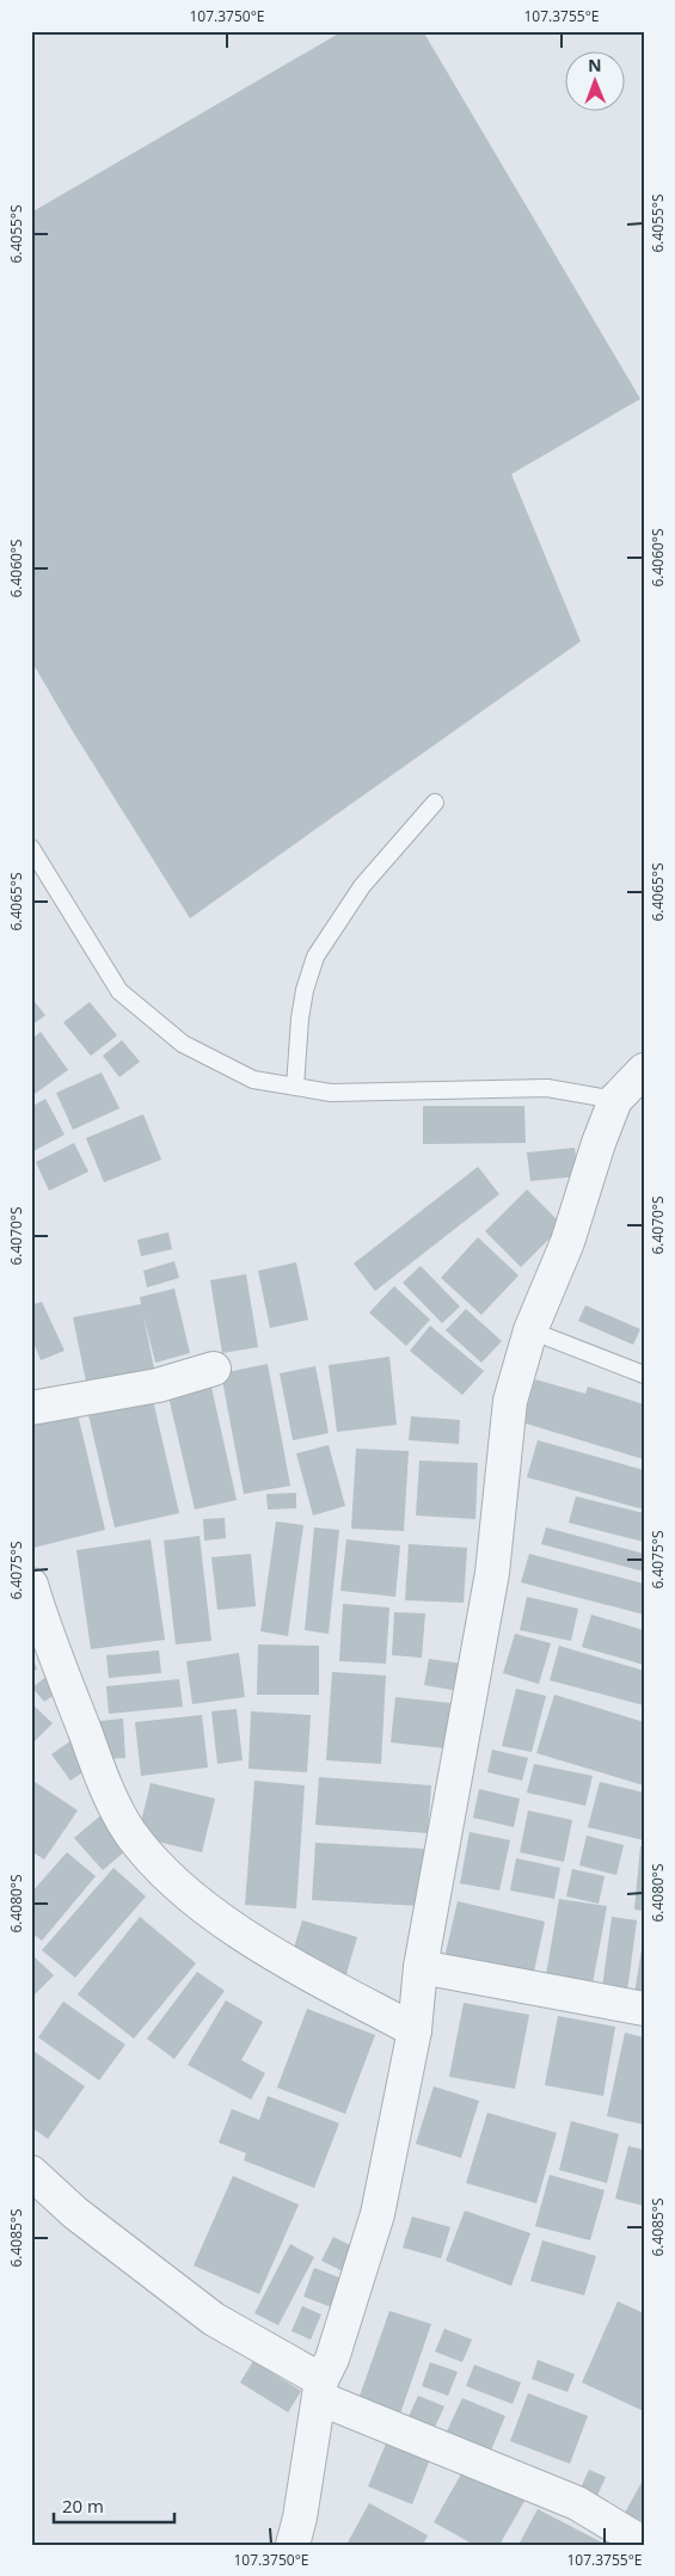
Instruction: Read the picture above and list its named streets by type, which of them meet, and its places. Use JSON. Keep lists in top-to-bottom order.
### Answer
{
  "scale_bar": "20 m",
  "north": "top",
  "coordinates": [
    "107.3750°E",
    "107.3755°E",
    "6.4055°S",
    "6.4060°S",
    "6.4065°S",
    "6.4070°S",
    "6.4075°S",
    "6.4080°S",
    "6.4085°S"
  ]
}
